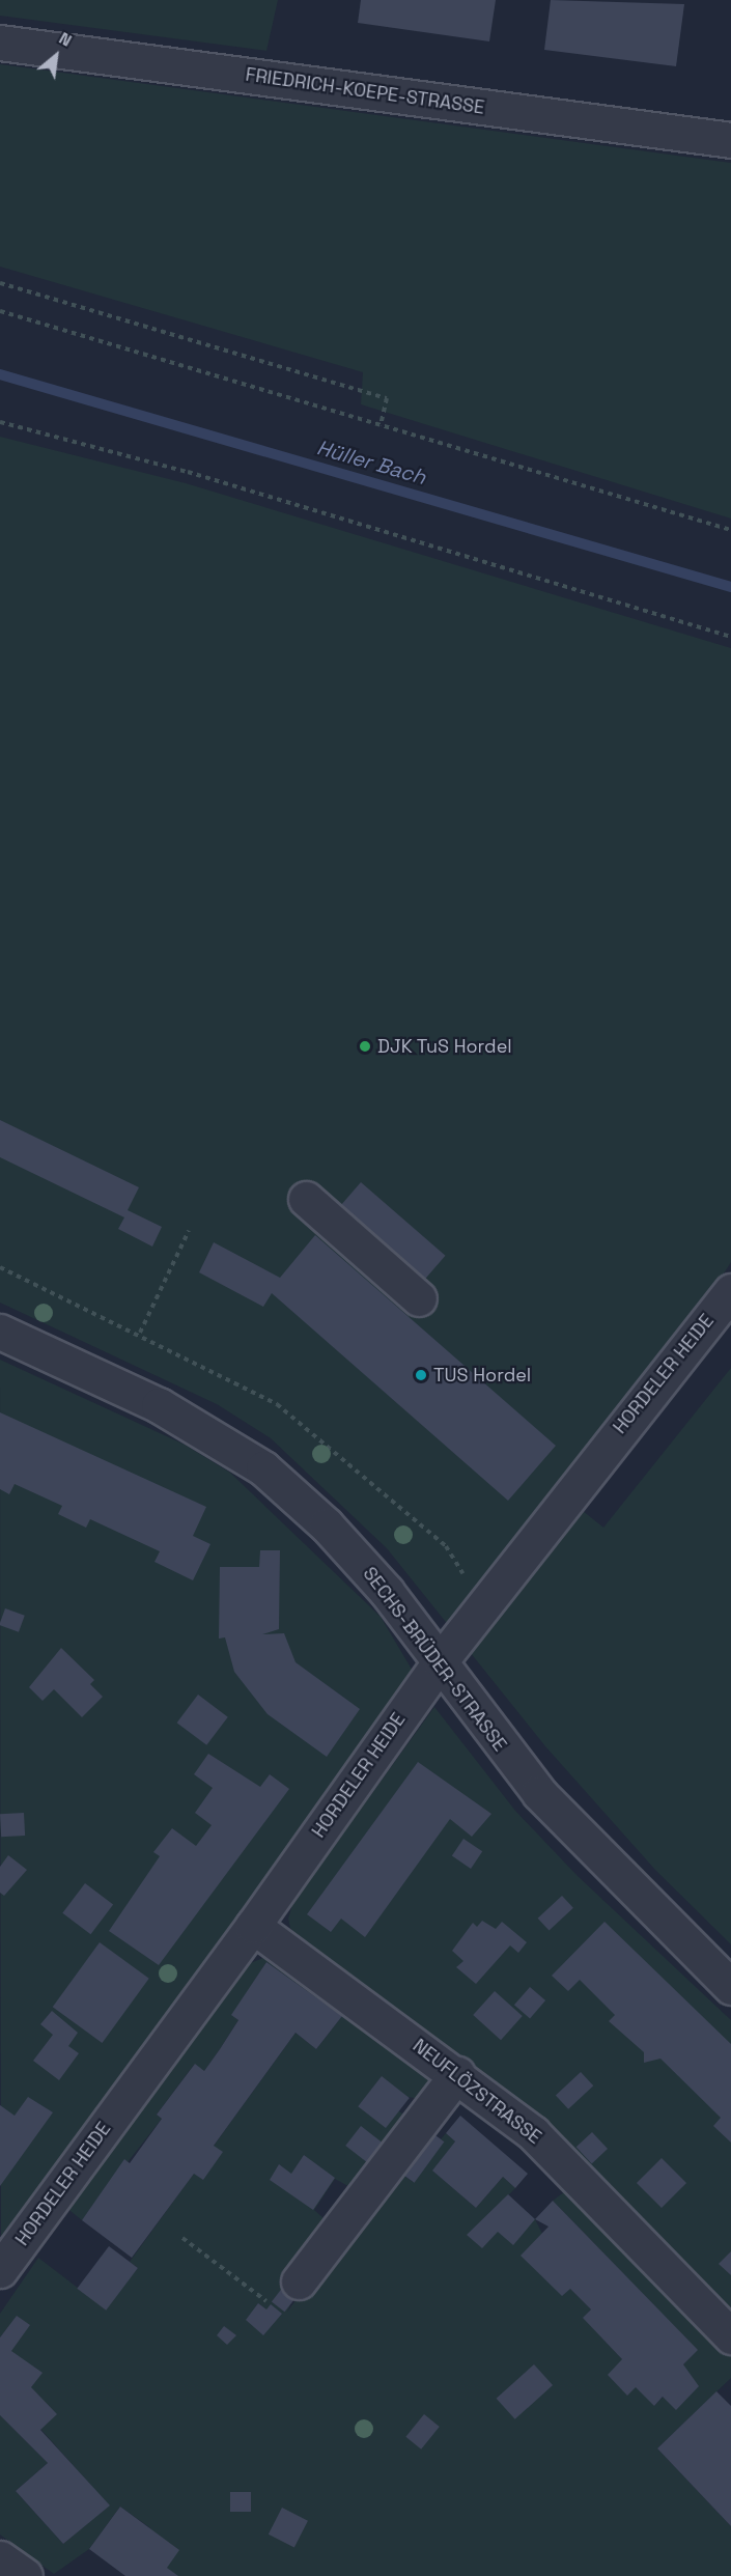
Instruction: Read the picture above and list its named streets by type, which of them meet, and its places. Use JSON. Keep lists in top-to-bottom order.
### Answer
{
  "streets": {
    "street": [
      "FRIEDRICH-KOEPE-STRASSE",
      "HORDELER HEIDE",
      "SECHS-BRÜDER-STRASSE",
      "NEUFLÖZSTRASSE"
    ]
  },
  "crossings": [
    ["HORDELER HEIDE", "SECHS-BRÜDER-STRASSE"],
    ["HORDELER HEIDE", "NEUFLÖZSTRASSE"]
  ],
  "water": ["Hüller Bach"],
  "places": ["DJK TuS Hordel", "TUS Hordel"],
  "north": "top right"
}
